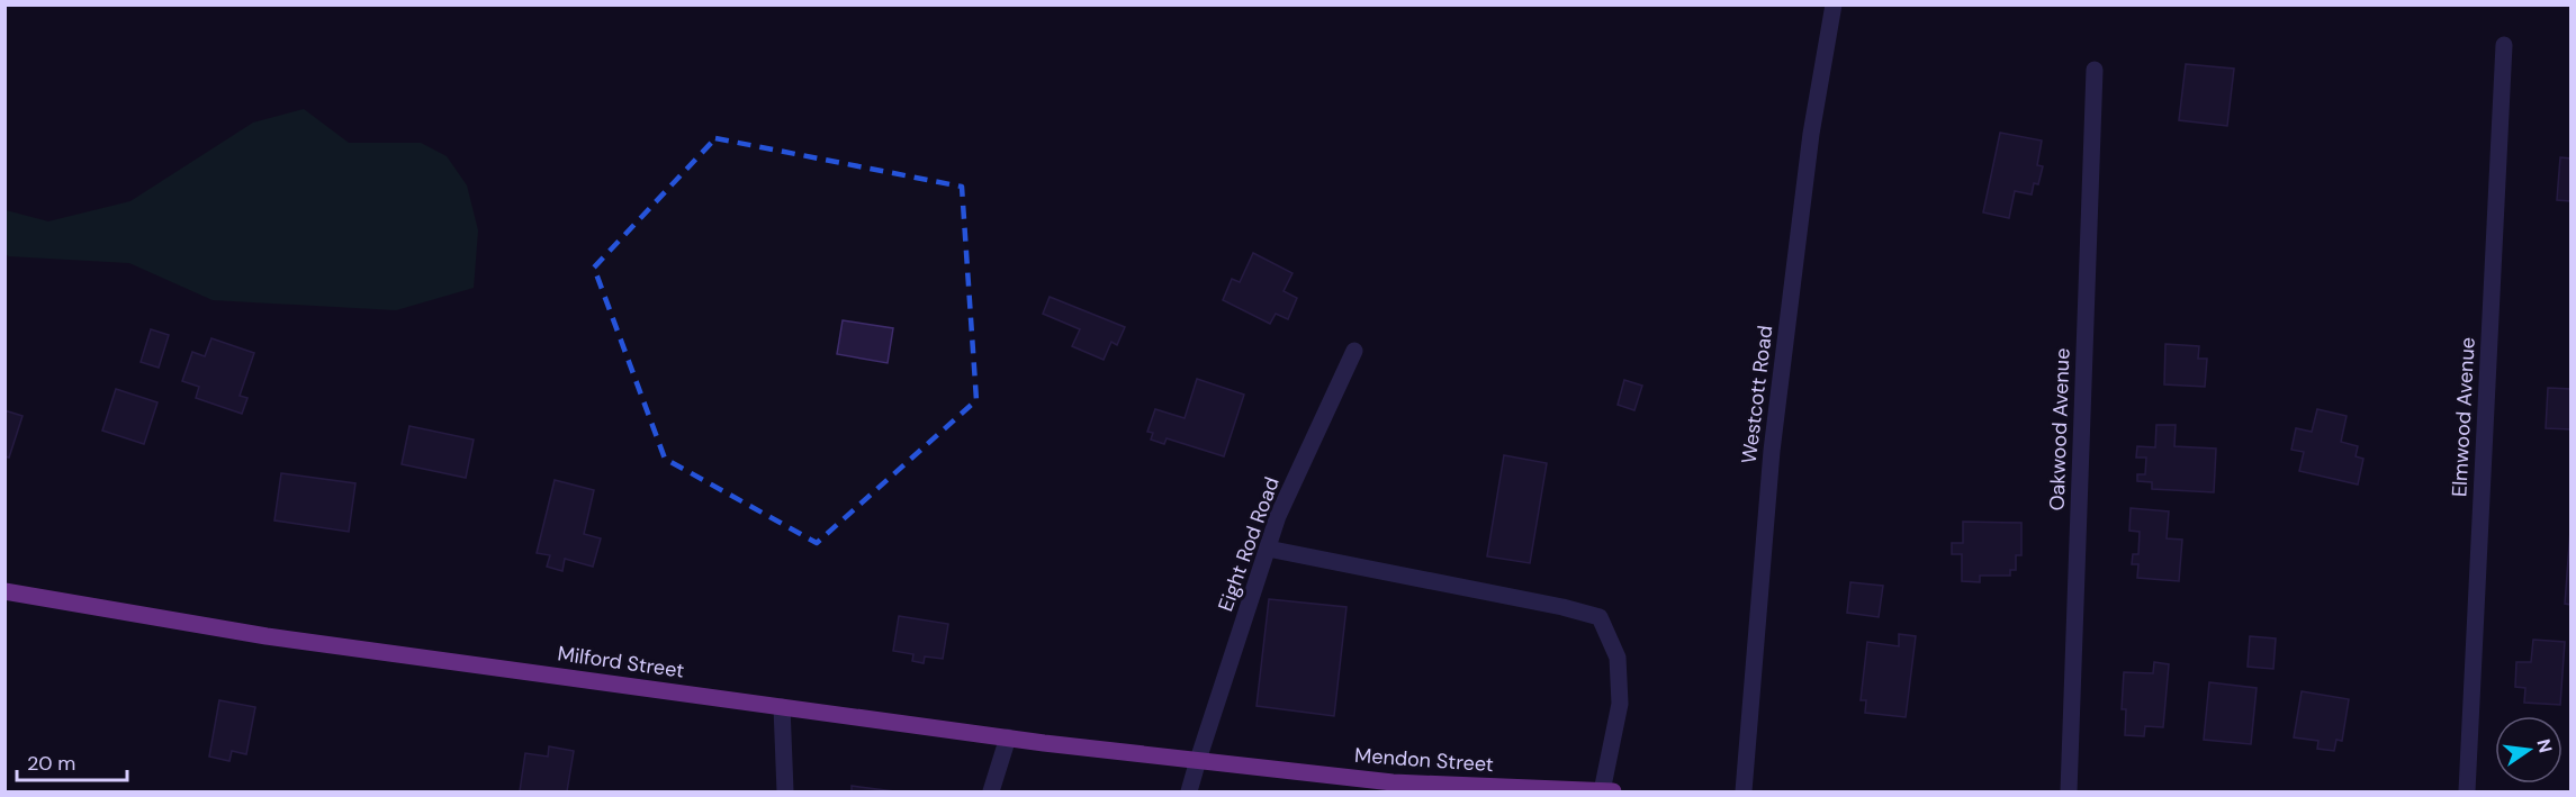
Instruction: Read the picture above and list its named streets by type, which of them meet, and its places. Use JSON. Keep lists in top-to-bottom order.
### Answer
{
  "streets": {
    "main road": ["Milford Street", "Mendon Street"],
    "street": [
      "Westcott Road",
      "Elmwood Avenue",
      "Oakwood Avenue",
      "Eight Rod Road"
    ]
  },
  "crossings": [
    ["Eight Rod Road", "Milford Street"],
    ["Milford Street", "Mendon Street"]
  ],
  "scale_bar": "20 m",
  "north": "right"
}
